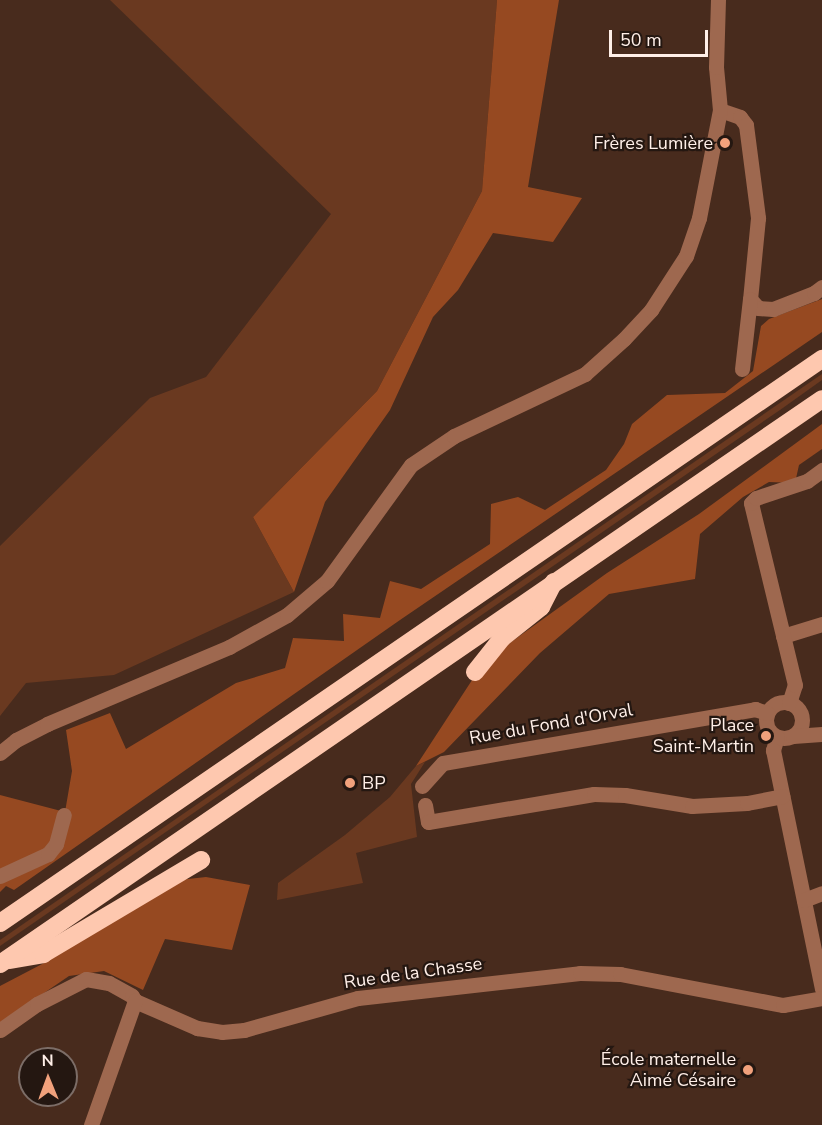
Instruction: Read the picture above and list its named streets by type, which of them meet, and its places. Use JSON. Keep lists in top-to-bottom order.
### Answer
{
  "streets": {
    "street": ["Rue du Fond d'Orval", "Rue de la Chasse"]
  },
  "places": [
    "Frères Lumière",
    "Place Saint-Martin",
    "BP",
    "École maternelle Aimé Césaire"
  ],
  "scale_bar": "50 m",
  "north": "top"
}
